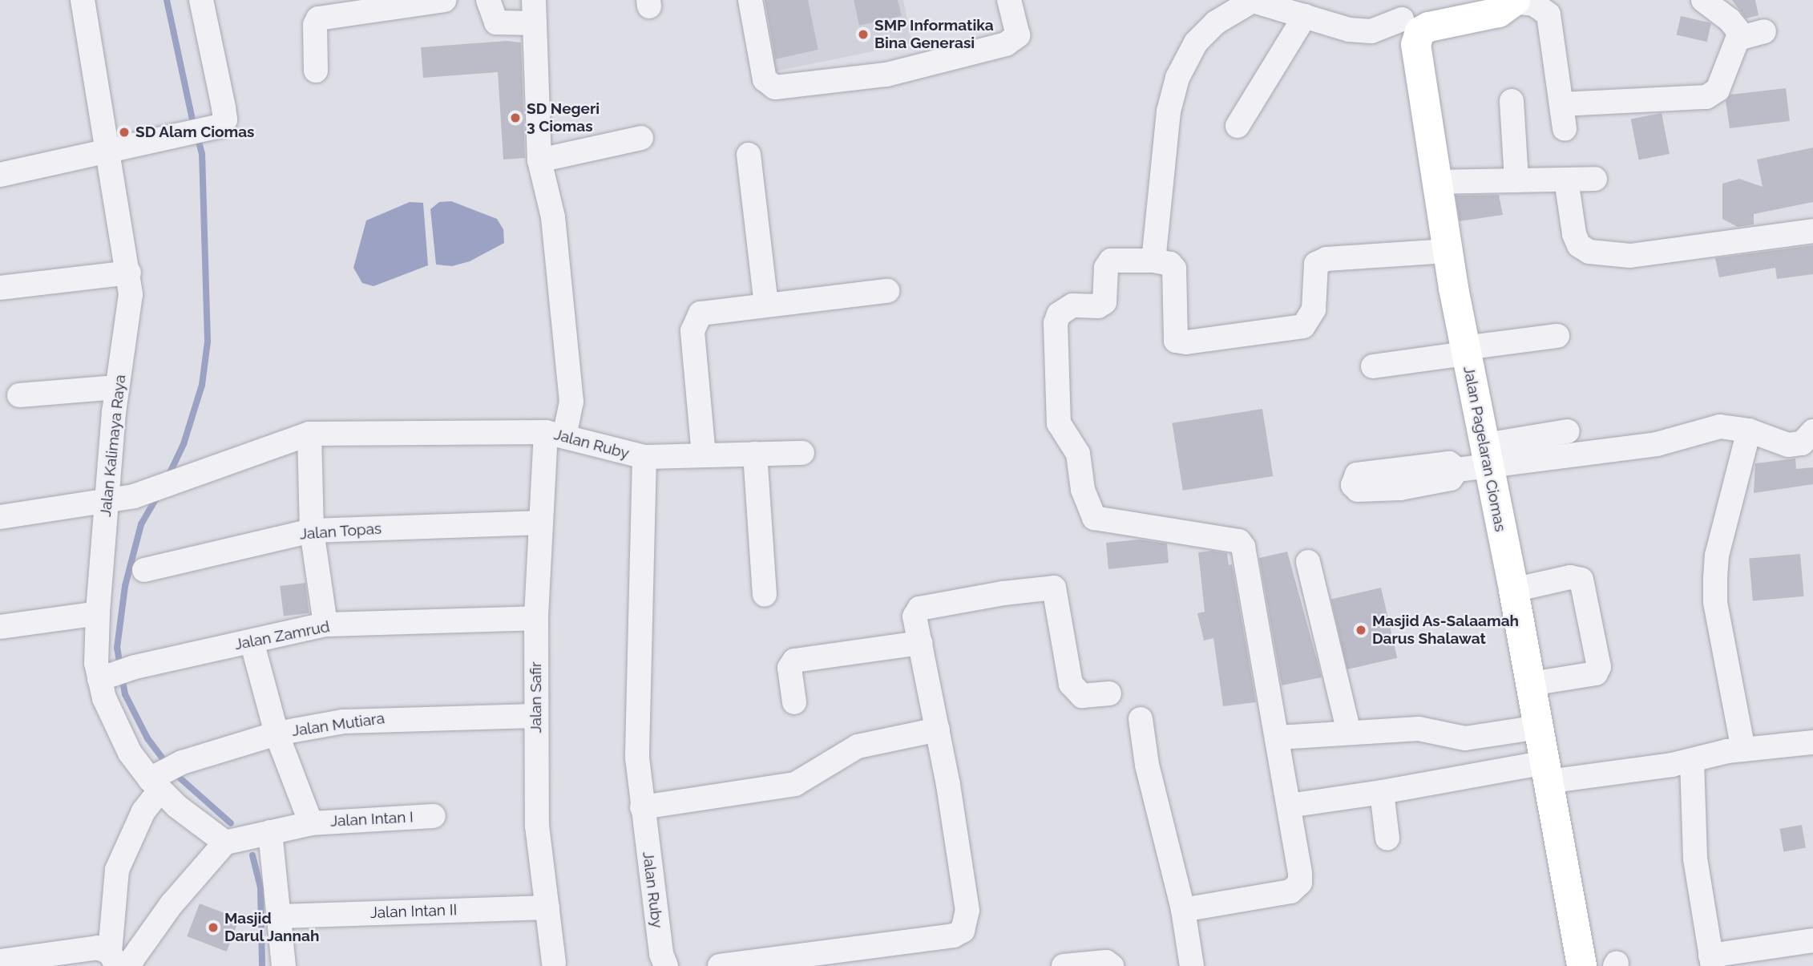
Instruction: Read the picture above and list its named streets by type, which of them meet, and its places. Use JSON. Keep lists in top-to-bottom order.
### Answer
{
  "streets": {
    "main road": ["Jalan Pagelaran Ciomas"],
    "street": [
      "Jalan Ruby",
      "Jalan Kalimaya Raya",
      "Jalan Topas",
      "Jalan Zamrud",
      "Jalan Safir",
      "Jalan Mutiara",
      "Jalan Intan I",
      "Jalan Intan II"
    ]
  },
  "crossings": [
    ["Jalan Ruby", "Jalan Kalimaya Raya"],
    ["Jalan Ruby", "Jalan Safir"],
    ["Jalan Kalimaya Raya", "Jalan Zamrud"],
    ["Jalan Kalimaya Raya", "Jalan Mutiara"],
    ["Jalan Kalimaya Raya", "Jalan Intan I"],
    ["Jalan Topas", "Jalan Safir"],
    ["Jalan Zamrud", "Jalan Safir"],
    ["Jalan Safir", "Jalan Mutiara"],
    ["Jalan Safir", "Jalan Intan II"]
  ],
  "places": [
    "SMP Informatika Bina Generasi",
    "SD Negeri 3 Ciomas",
    "SD Alam Ciomas",
    "Masjid As-Salaamah Darus Shalawat",
    "Masjid Darul Jannah"
  ]
}
